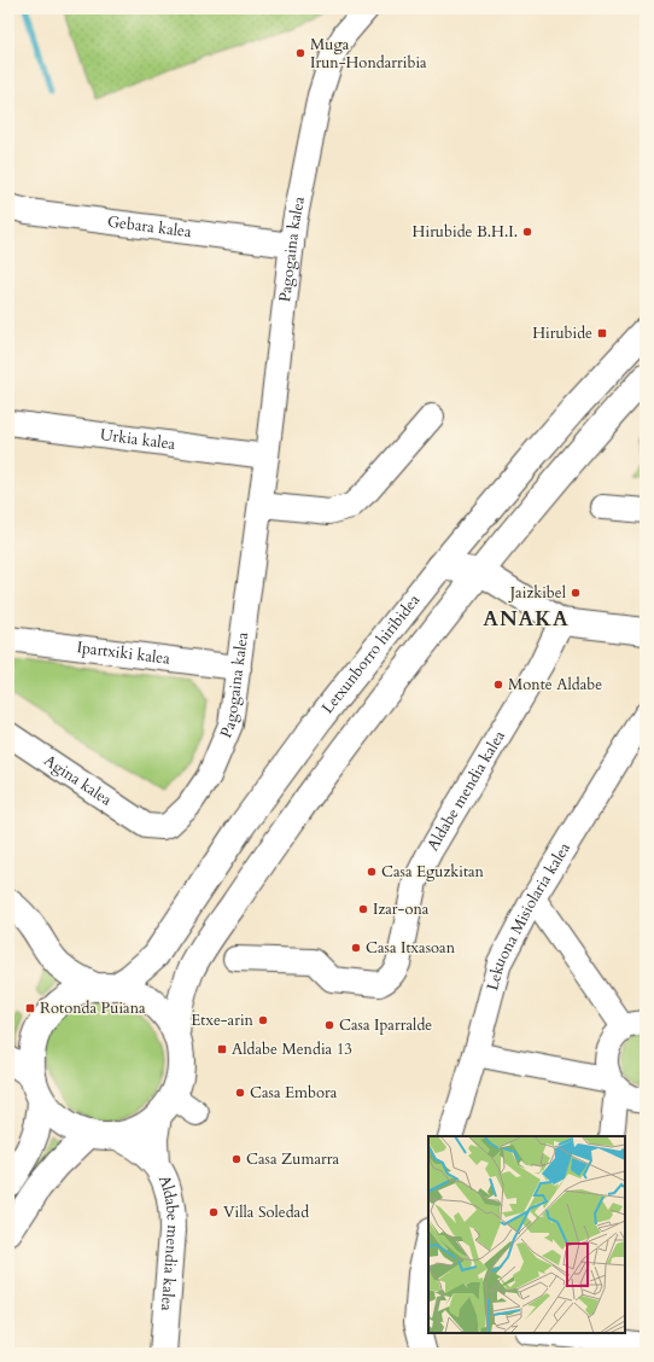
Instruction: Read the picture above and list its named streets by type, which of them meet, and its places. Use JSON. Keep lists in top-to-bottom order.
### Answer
{
  "streets": {
    "main road": ["Letxunborro hiribidea", "Aldabe mendia kalea"],
    "street": [
      "Gebara kalea",
      "Pagogaina kalea",
      "Urkia kalea",
      "Ipartxiki kalea",
      "Agina kalea",
      "Lekuona Misiolaria kalea"
    ]
  },
  "crossings": [
    ["Gebara kalea", "Pagogaina kalea"],
    ["Pagogaina kalea", "Urkia kalea"],
    ["Pagogaina kalea", "Ipartxiki kalea"],
    ["Pagogaina kalea", "Agina kalea"],
    ["Letxunborro hiribidea", "Aldabe mendia kalea"]
  ],
  "districts": ["ANAKA"],
  "places": {
    "other": [
      "Muga Irun-Hondarribia",
      "Hirubide B.H.I.",
      "Jaizkibel",
      "Monte Aldabe",
      "Casa Eguzkitan",
      "Izar-ona",
      "Casa Itxasoan",
      "Etxe-arin",
      "Casa Iparralde",
      "Casa Embora",
      "Casa Zumarra",
      "Villa Soledad"
    ],
    "transit": ["Hirubide", "Rotonda Puiana", "Aldabe Mendia 13"]
  }
}
